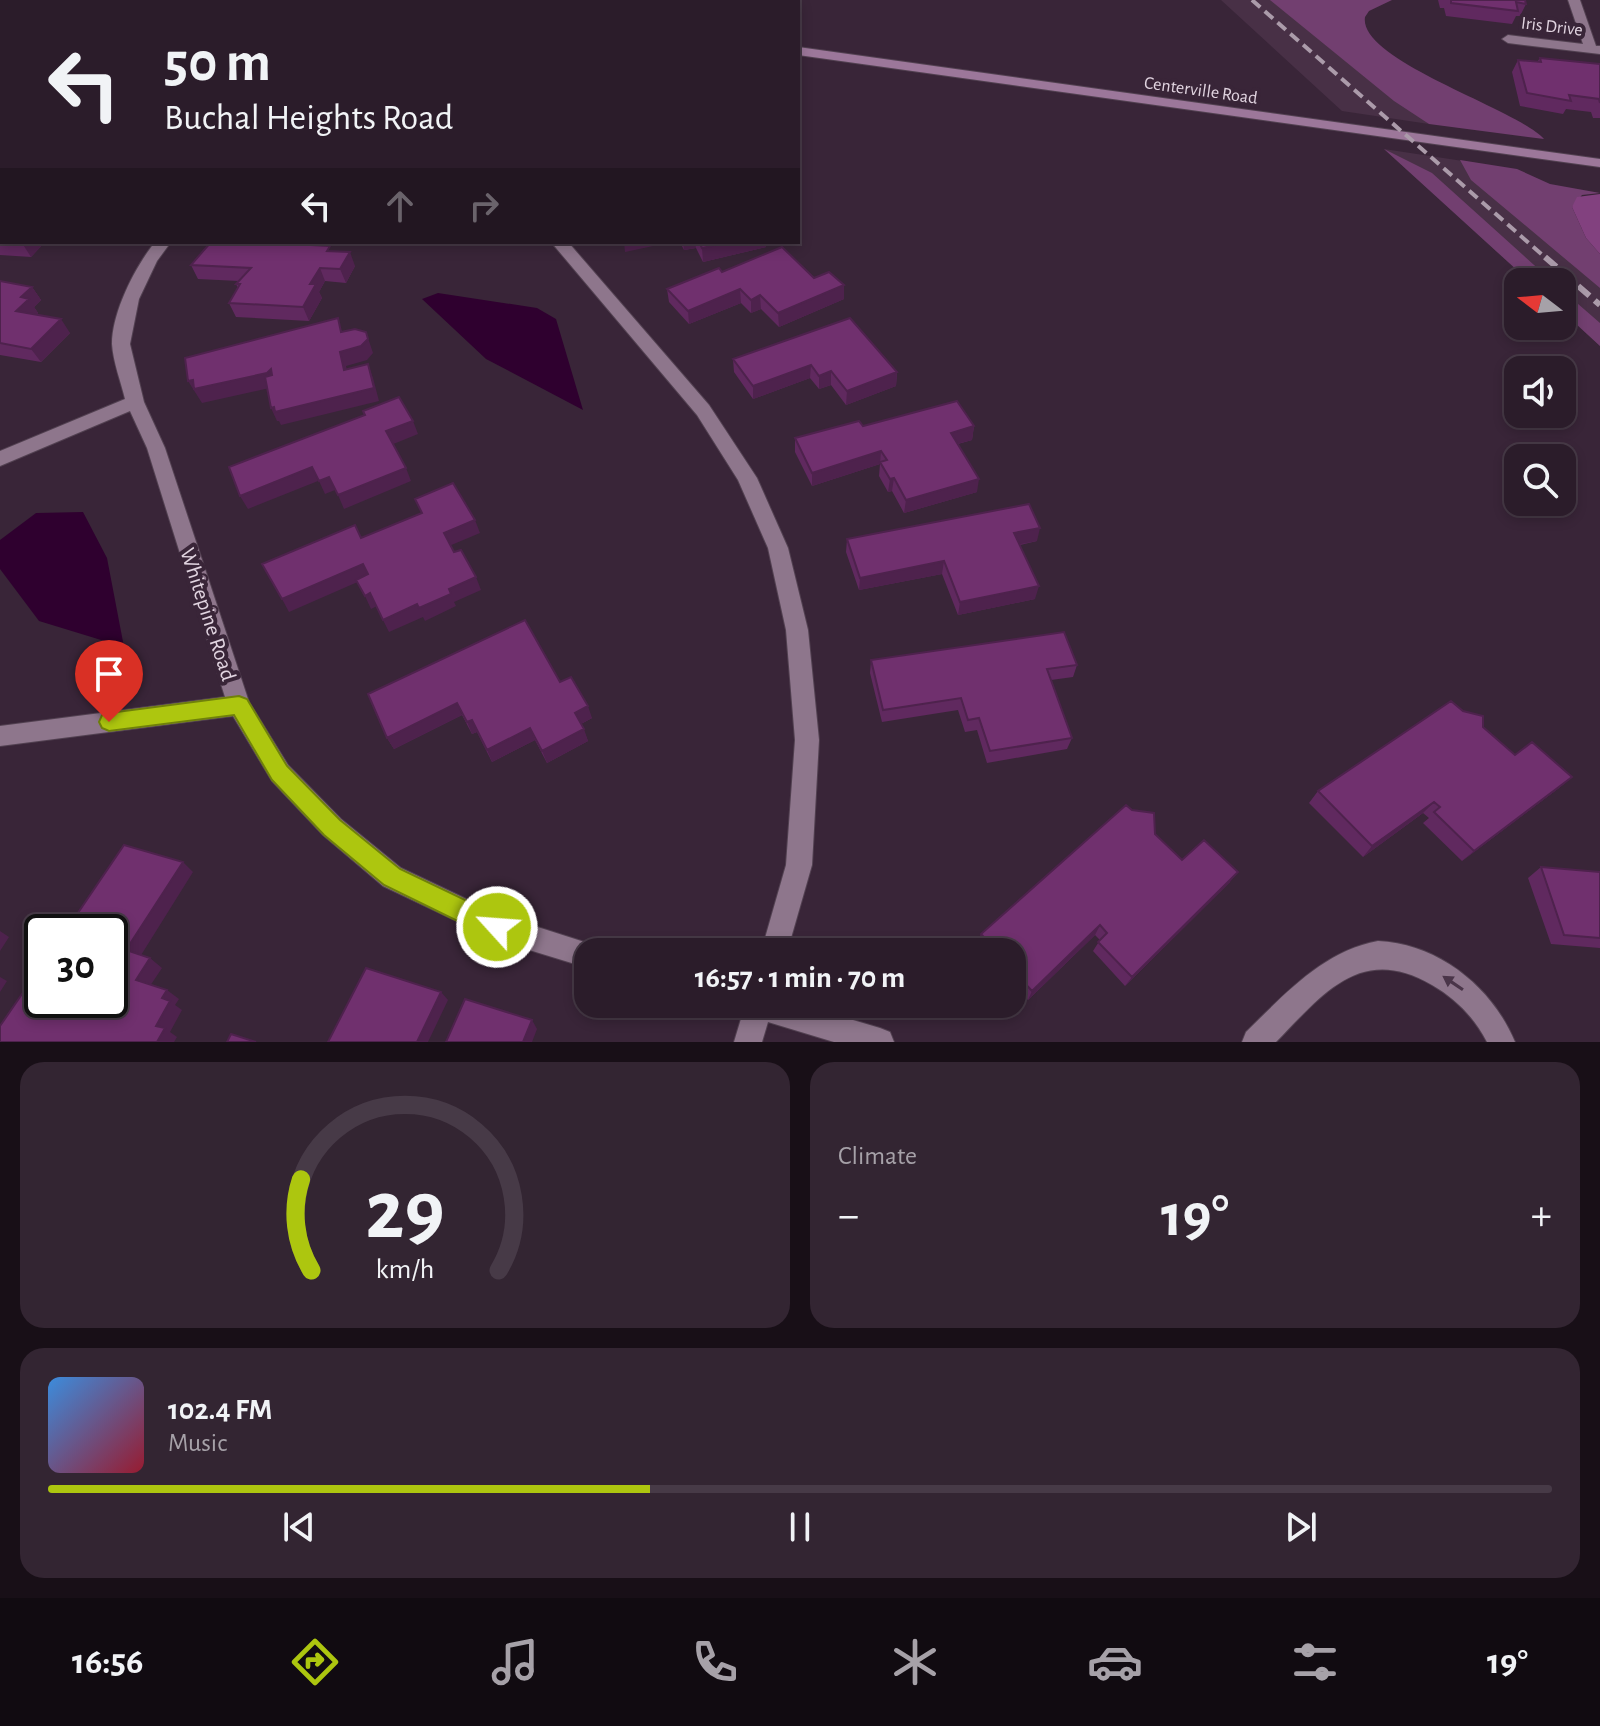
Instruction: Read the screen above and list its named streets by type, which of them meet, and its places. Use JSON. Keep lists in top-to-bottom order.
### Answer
{
  "streets": {
    "main road": ["Centerville Road"],
    "street": ["Iris Drive", "Whitepine Road"]
  },
  "north": "left",
  "page": {
    "turn": ["50 m", "Buchal Heights Road"],
    "limit": "30",
    "trip": "16:57 · 1 min · 70 m",
    "tile": "Climate",
    "heat": ["−", "19°", "+"],
    "song": ["102.4 FM", "Music"],
    "tabs": ["16:56", "19°"],
    "gauge": ["29", "km/h"]
  }
}
